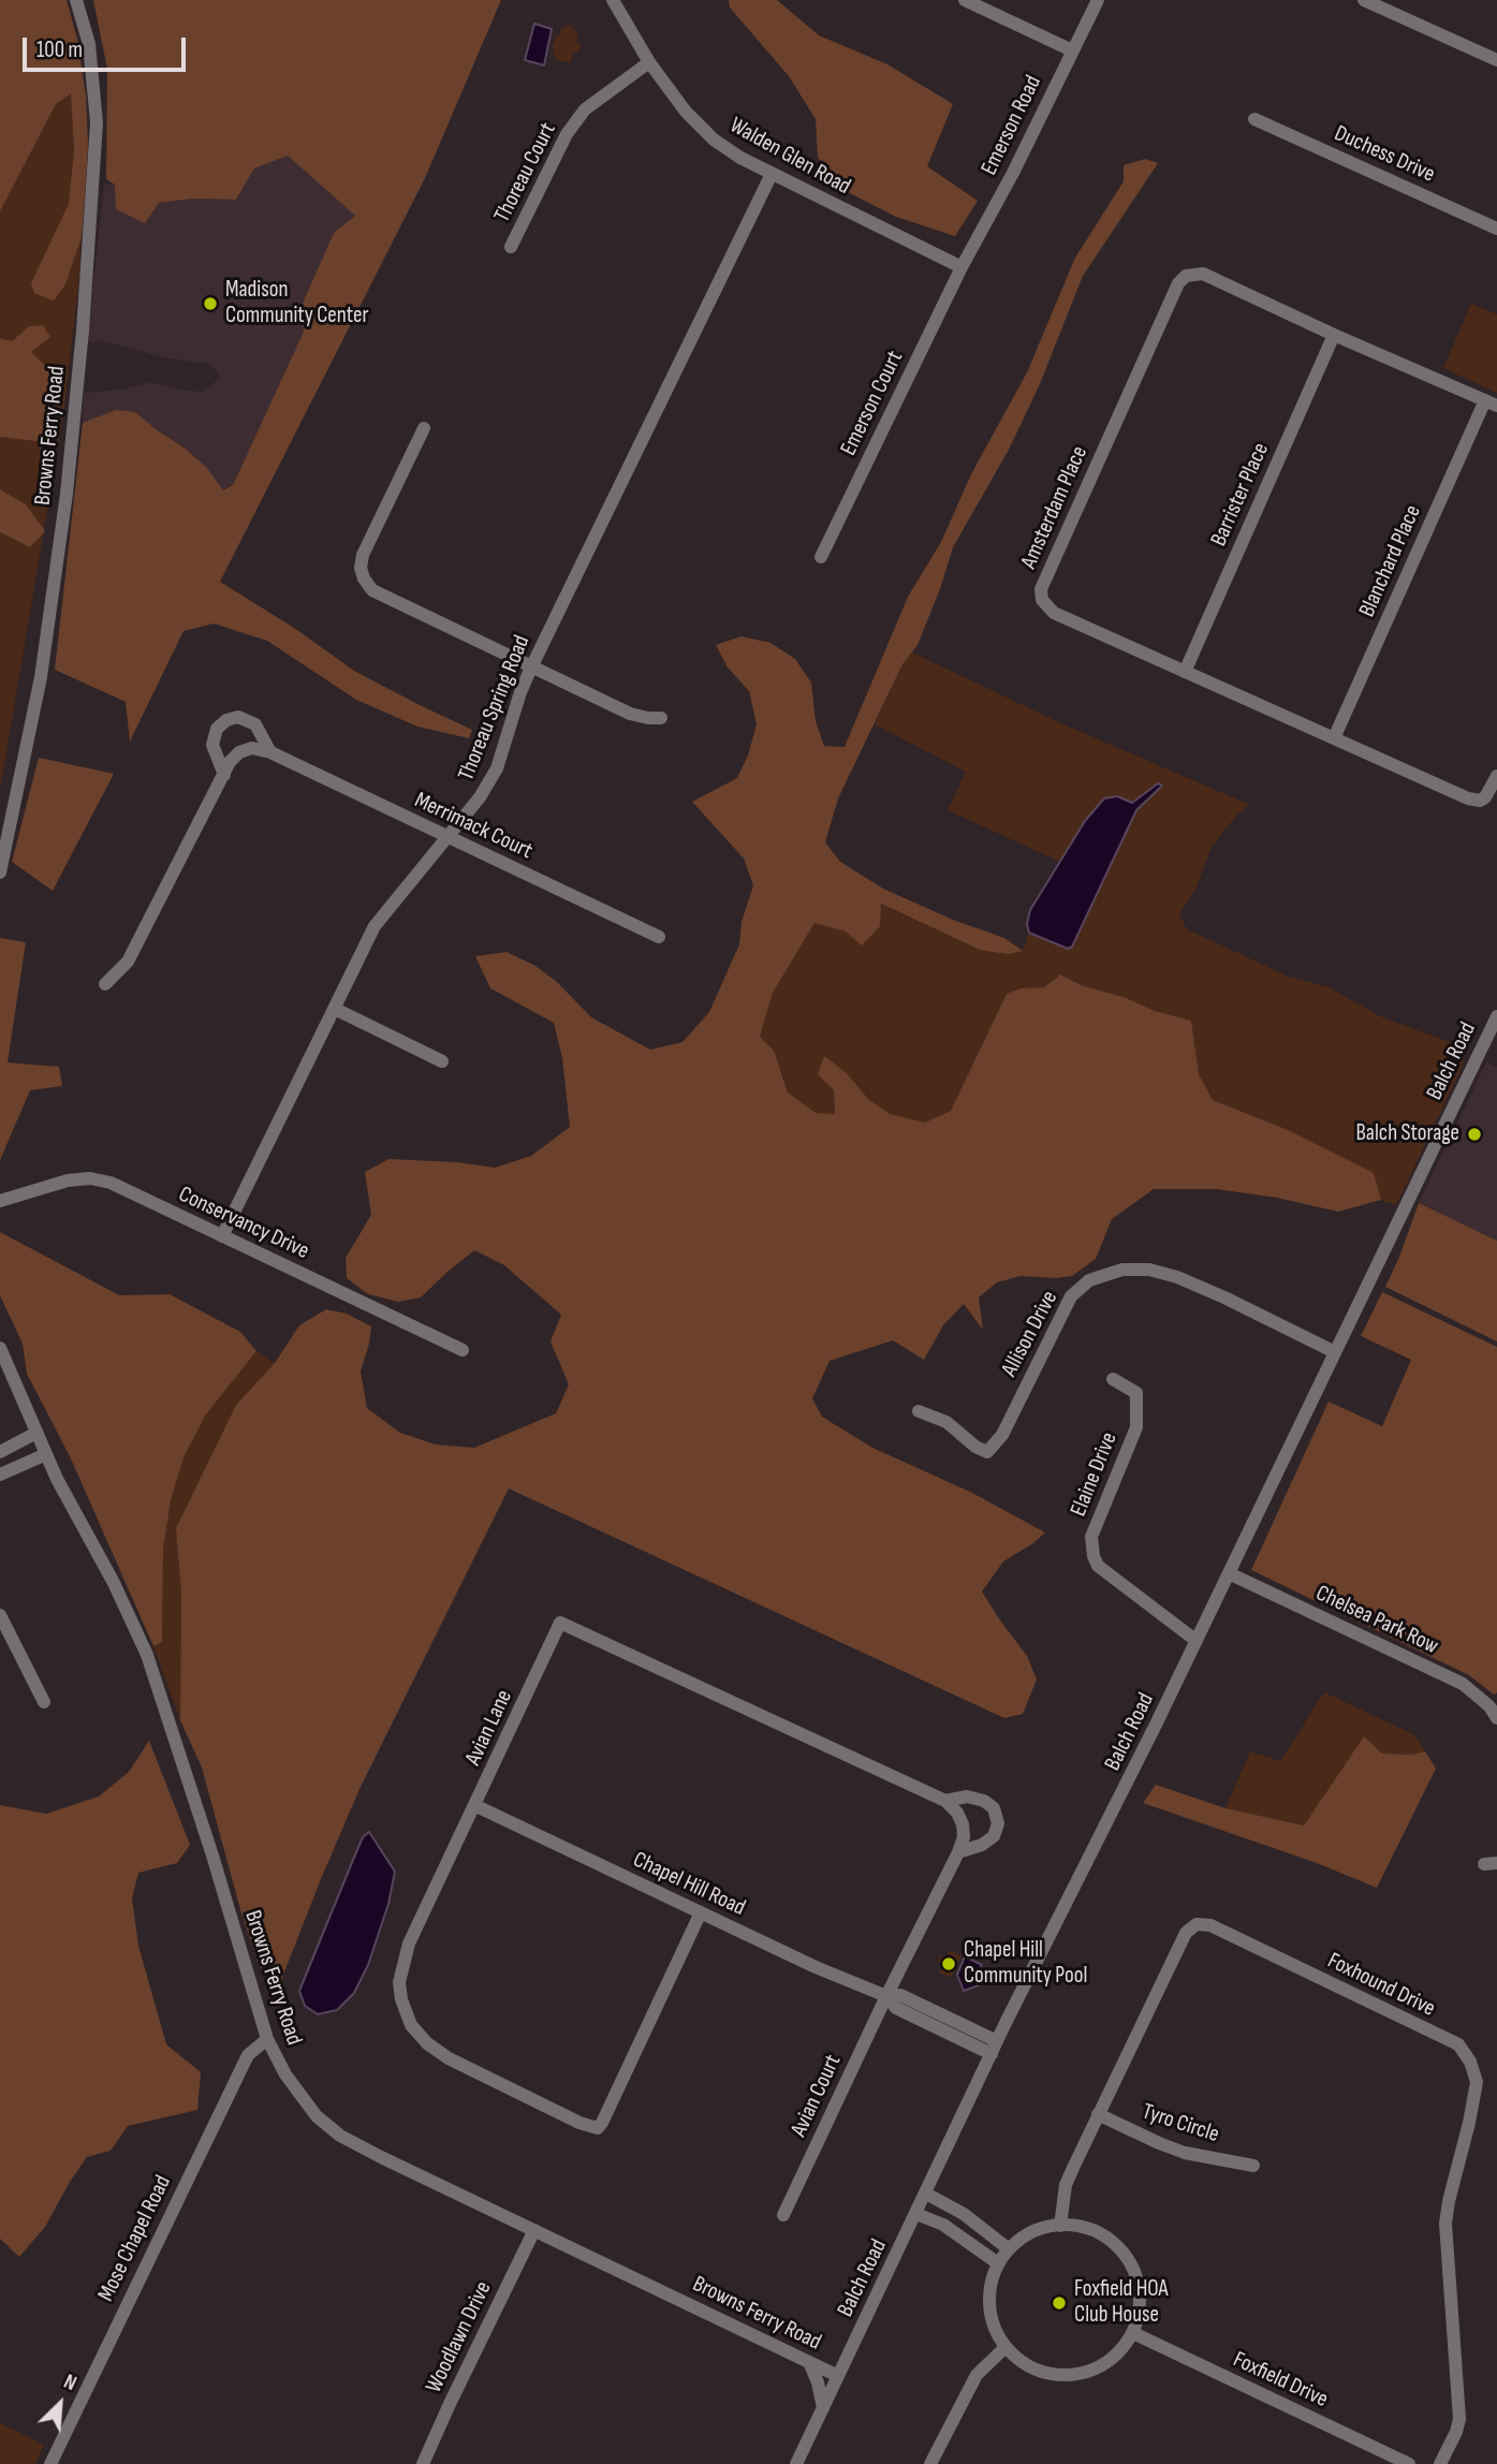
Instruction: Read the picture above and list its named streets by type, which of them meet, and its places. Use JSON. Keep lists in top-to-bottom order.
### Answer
{
  "streets": {
    "street": [
      "Emerson Road",
      "Duchess Drive",
      "Walden Glen Road",
      "Thoreau Court",
      "Emerson Court",
      "Browns Ferry Road",
      "Barrister Place",
      "Amsterdam Place",
      "Blanchard Place",
      "Thoreau Spring Road",
      "Merrimack Court",
      "Balch Road",
      "Conservancy Drive",
      "Allison Drive",
      "Elaine Drive",
      "Chelsea Park Row",
      "Avian Lane",
      "Chapel Hill Road",
      "Foxhound Drive",
      "Avian Court",
      "Tyro Circle",
      "Mose Chapel Road",
      "Woodlawn Drive",
      "Foxfield Drive"
    ]
  },
  "crossings": [
    ["Emerson Road", "Walden Glen Road"],
    ["Emerson Road", "Emerson Court"],
    ["Walden Glen Road", "Thoreau Court"],
    ["Walden Glen Road", "Emerson Court"],
    ["Walden Glen Road", "Thoreau Spring Road"],
    ["Browns Ferry Road", "Balch Road"],
    ["Browns Ferry Road", "Mose Chapel Road"],
    ["Browns Ferry Road", "Woodlawn Drive"],
    ["Barrister Place", "Amsterdam Place"],
    ["Amsterdam Place", "Blanchard Place"],
    ["Thoreau Spring Road", "Merrimack Court"],
    ["Thoreau Spring Road", "Conservancy Drive"],
    ["Balch Road", "Allison Drive"],
    ["Balch Road", "Elaine Drive"],
    ["Balch Road", "Chelsea Park Row"],
    ["Balch Road", "Chapel Hill Road"],
    ["Avian Lane", "Chapel Hill Road"],
    ["Chapel Hill Road", "Avian Court"],
    ["Foxhound Drive", "Tyro Circle"],
    ["Foxhound Drive", "Foxfield Drive"]
  ],
  "places": [
    "Madison Community Center",
    "Balch Storage",
    "Chapel Hill Community Pool",
    "Foxfield HOA Club House"
  ],
  "scale_bar": "100 m",
  "north": "top right"
}
